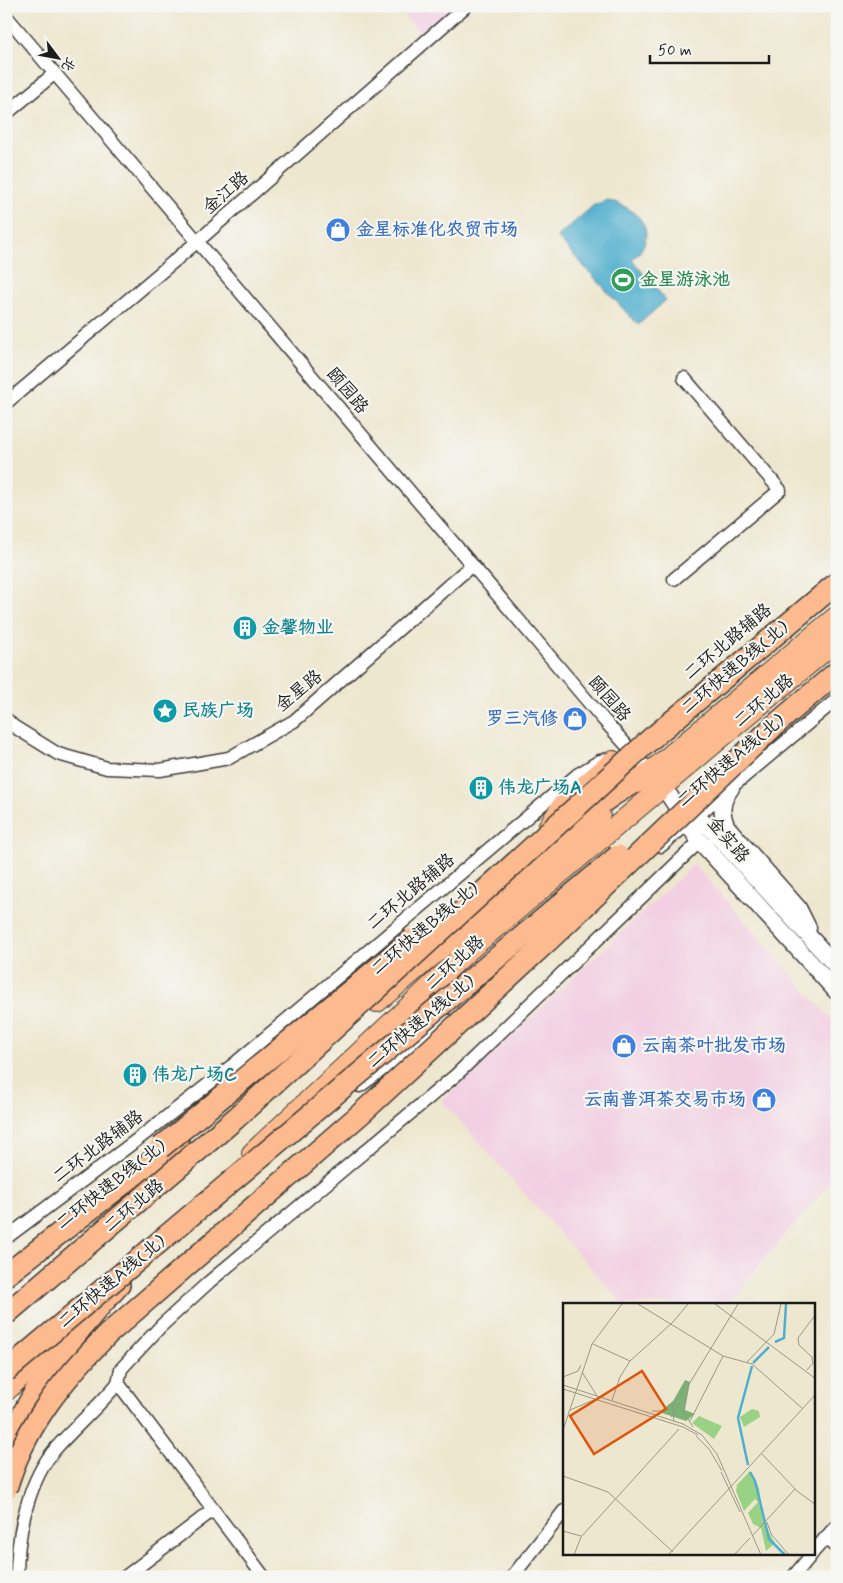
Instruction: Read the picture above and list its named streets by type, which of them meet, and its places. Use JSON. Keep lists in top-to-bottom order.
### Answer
{
  "streets": {
    "highway": ["二环快速B线(北)", "二环快速A线(北)"],
    "main road": ["二环北路"],
    "street": [
      "金江路",
      "颐园路",
      "二环北路辅路",
      "金星路",
      "金实路"
    ]
  },
  "crossings": [
    ["金江路", "颐园路"],
    ["颐园路", "二环北路辅路"],
    ["颐园路", "金星路"],
    ["颐园路", "二环北路"],
    ["颐园路", "金实路"],
    ["二环北路", "金实路"]
  ],
  "places": {
    "shop": [
      "金星标准化农贸市场",
      "罗三汽修",
      "云南茶叶批发市场",
      "云南普洱茶交易市场"
    ],
    "sports": ["金星游泳池"],
    "building": ["金馨物业", "伟龙广场A", "伟龙广场C"],
    "place": ["民族广场"]
  },
  "scale_bar": "50 m",
  "north": "bottom right"
}
